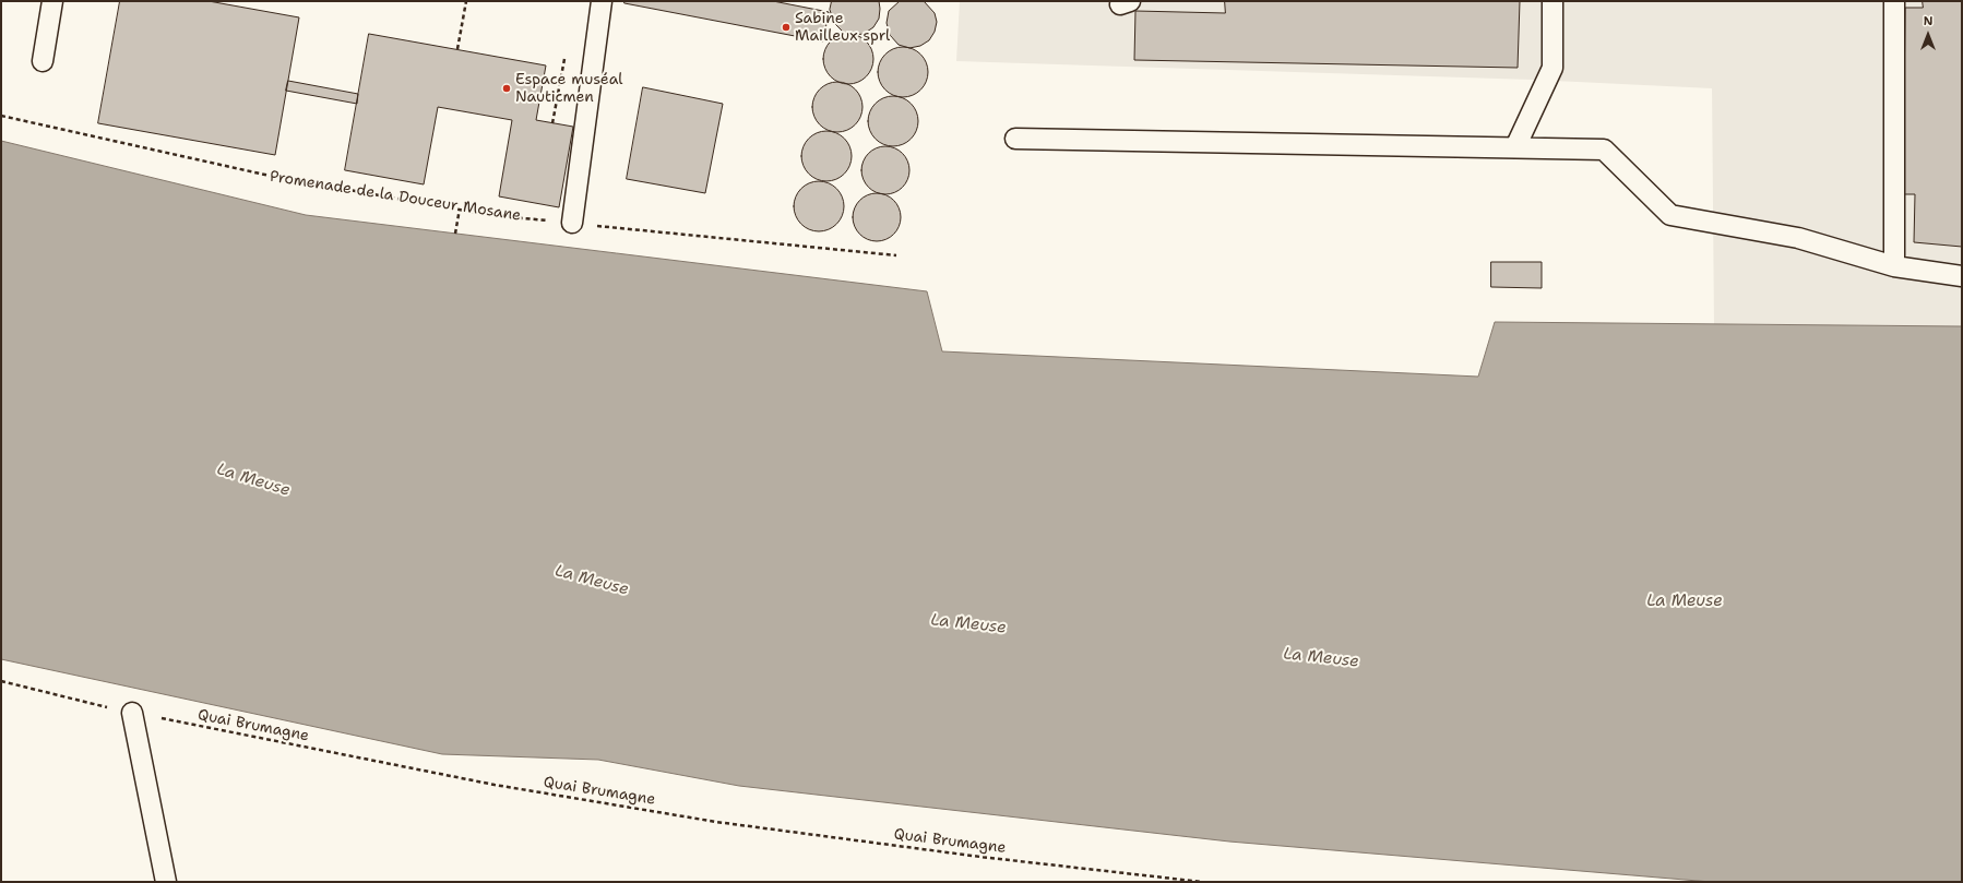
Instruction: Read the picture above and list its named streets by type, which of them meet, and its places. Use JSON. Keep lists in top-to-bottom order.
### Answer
{
  "streets": {
    "path": ["Promenade de la Douceur Mosane", "Quai Brumagne"]
  },
  "water": ["La Meuse"],
  "places": ["Sabine Mailleux sprl", "Espace muséal Nauticmen"],
  "north": "top"
}
